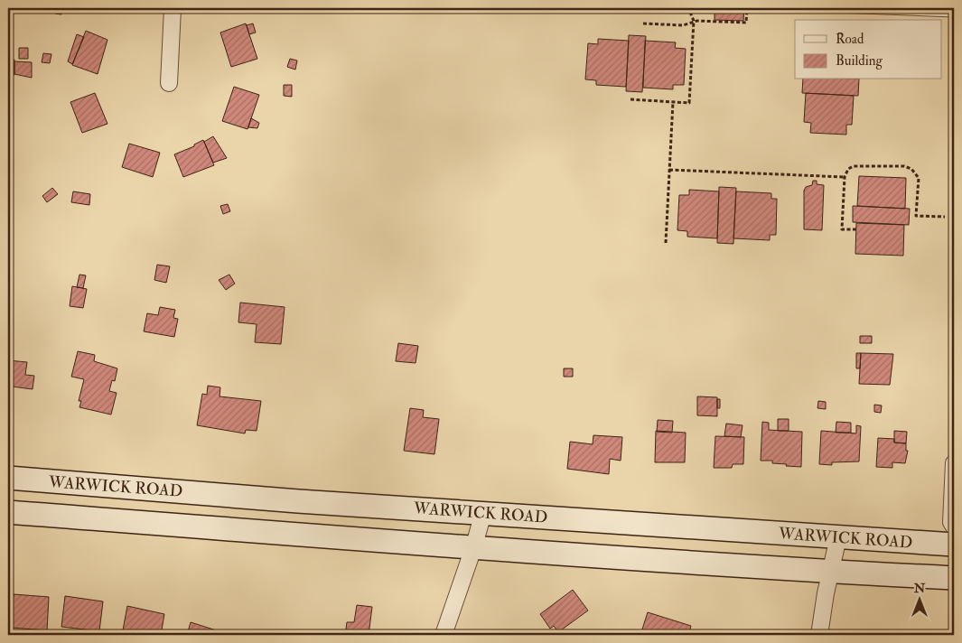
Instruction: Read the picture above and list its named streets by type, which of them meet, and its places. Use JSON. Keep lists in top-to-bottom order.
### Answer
{
  "streets": {
    "main road": ["WARWICK ROAD"]
  },
  "legend": ["Road", "Building"],
  "north": "top"
}
